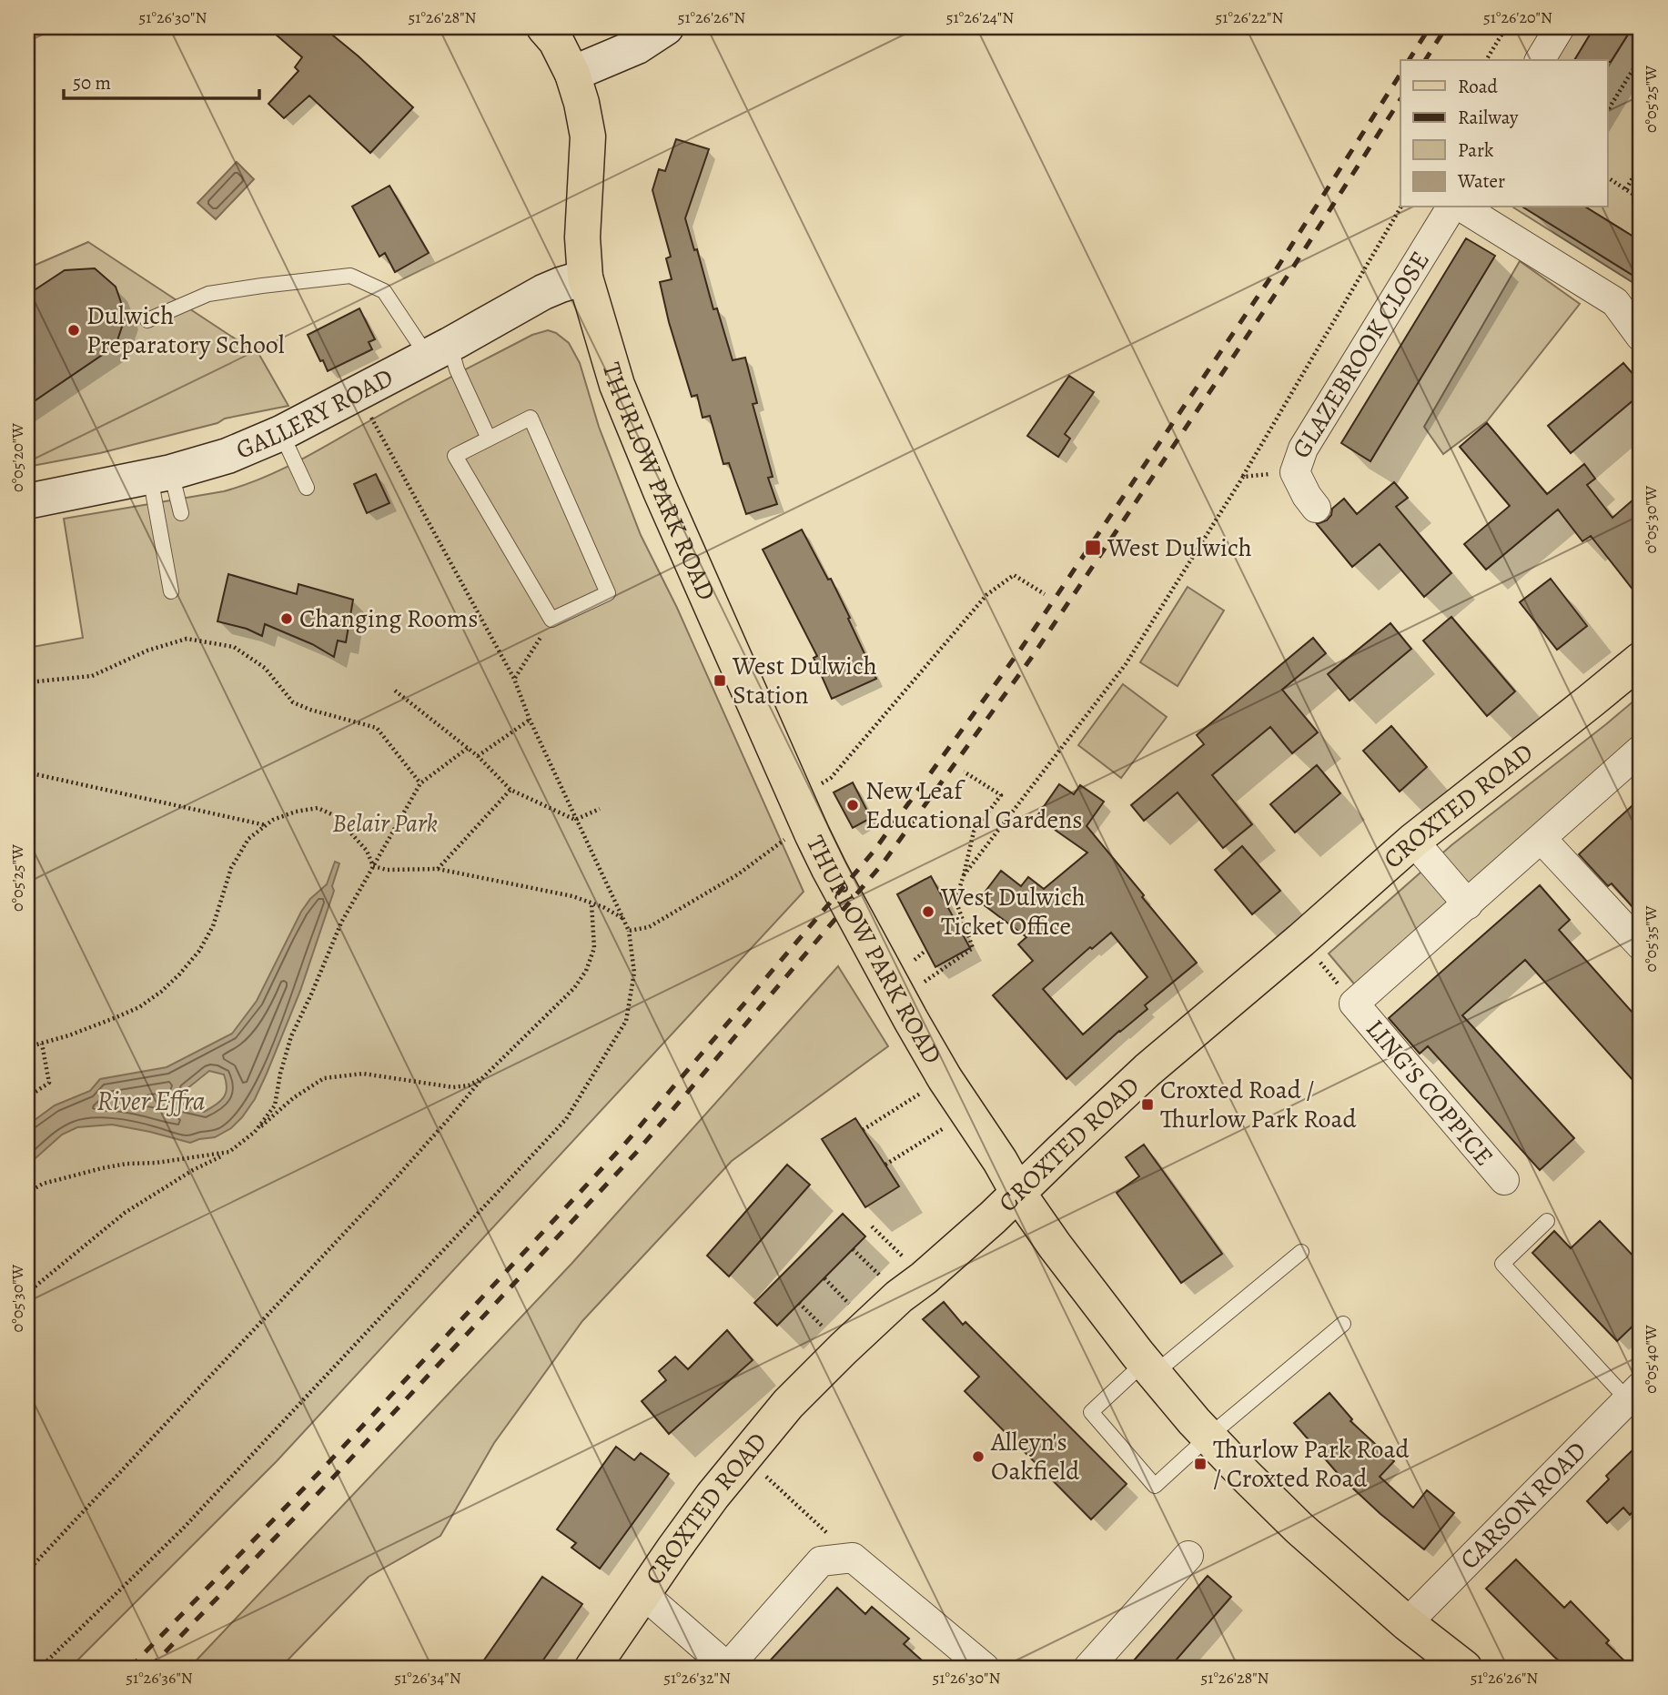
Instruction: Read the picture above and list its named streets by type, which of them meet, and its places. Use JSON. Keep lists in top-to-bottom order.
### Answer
{
  "streets": {
    "main road": ["THURLOW PARK ROAD", "CROXTED ROAD"],
    "street": [
      "GLAZEBROOK CLOSE",
      "GALLERY ROAD",
      "LING'S COPPICE",
      "CARSON ROAD"
    ]
  },
  "crossings": [
    ["GALLERY ROAD", "THURLOW PARK ROAD"],
    ["THURLOW PARK ROAD", "CROXTED ROAD"],
    ["THURLOW PARK ROAD", "CARSON ROAD"]
  ],
  "water": ["River Effra"],
  "parks": ["Belair Park"],
  "places": {
    "other": [
      "Dulwich Preparatory School",
      "Changing Rooms",
      "New Leaf Educational Gardens",
      "West Dulwich Ticket Office",
      "Alleyn's Oakfield"
    ],
    "transit": [
      "West Dulwich",
      "West Dulwich Station",
      "Croxted Road / Thurlow Park Road",
      "Thurlow Park Road / Croxted Road"
    ]
  },
  "legend": [
    "Road",
    "Railway",
    "Park",
    "Water"
  ],
  "scale_bar": "50 m",
  "coordinates": [
    "51°26'30\"N",
    "51°26'28\"N",
    "51°26'26\"N",
    "51°26'24\"N",
    "51°26'22\"N",
    "51°26'20\"N",
    "0°05'25\"W",
    "0°05'20\"W",
    "0°05'30\"W",
    "0°05'35\"W",
    "0°05'40\"W",
    "51°26'36\"N",
    "51°26'34\"N",
    "51°26'32\"N"
  ]
}
